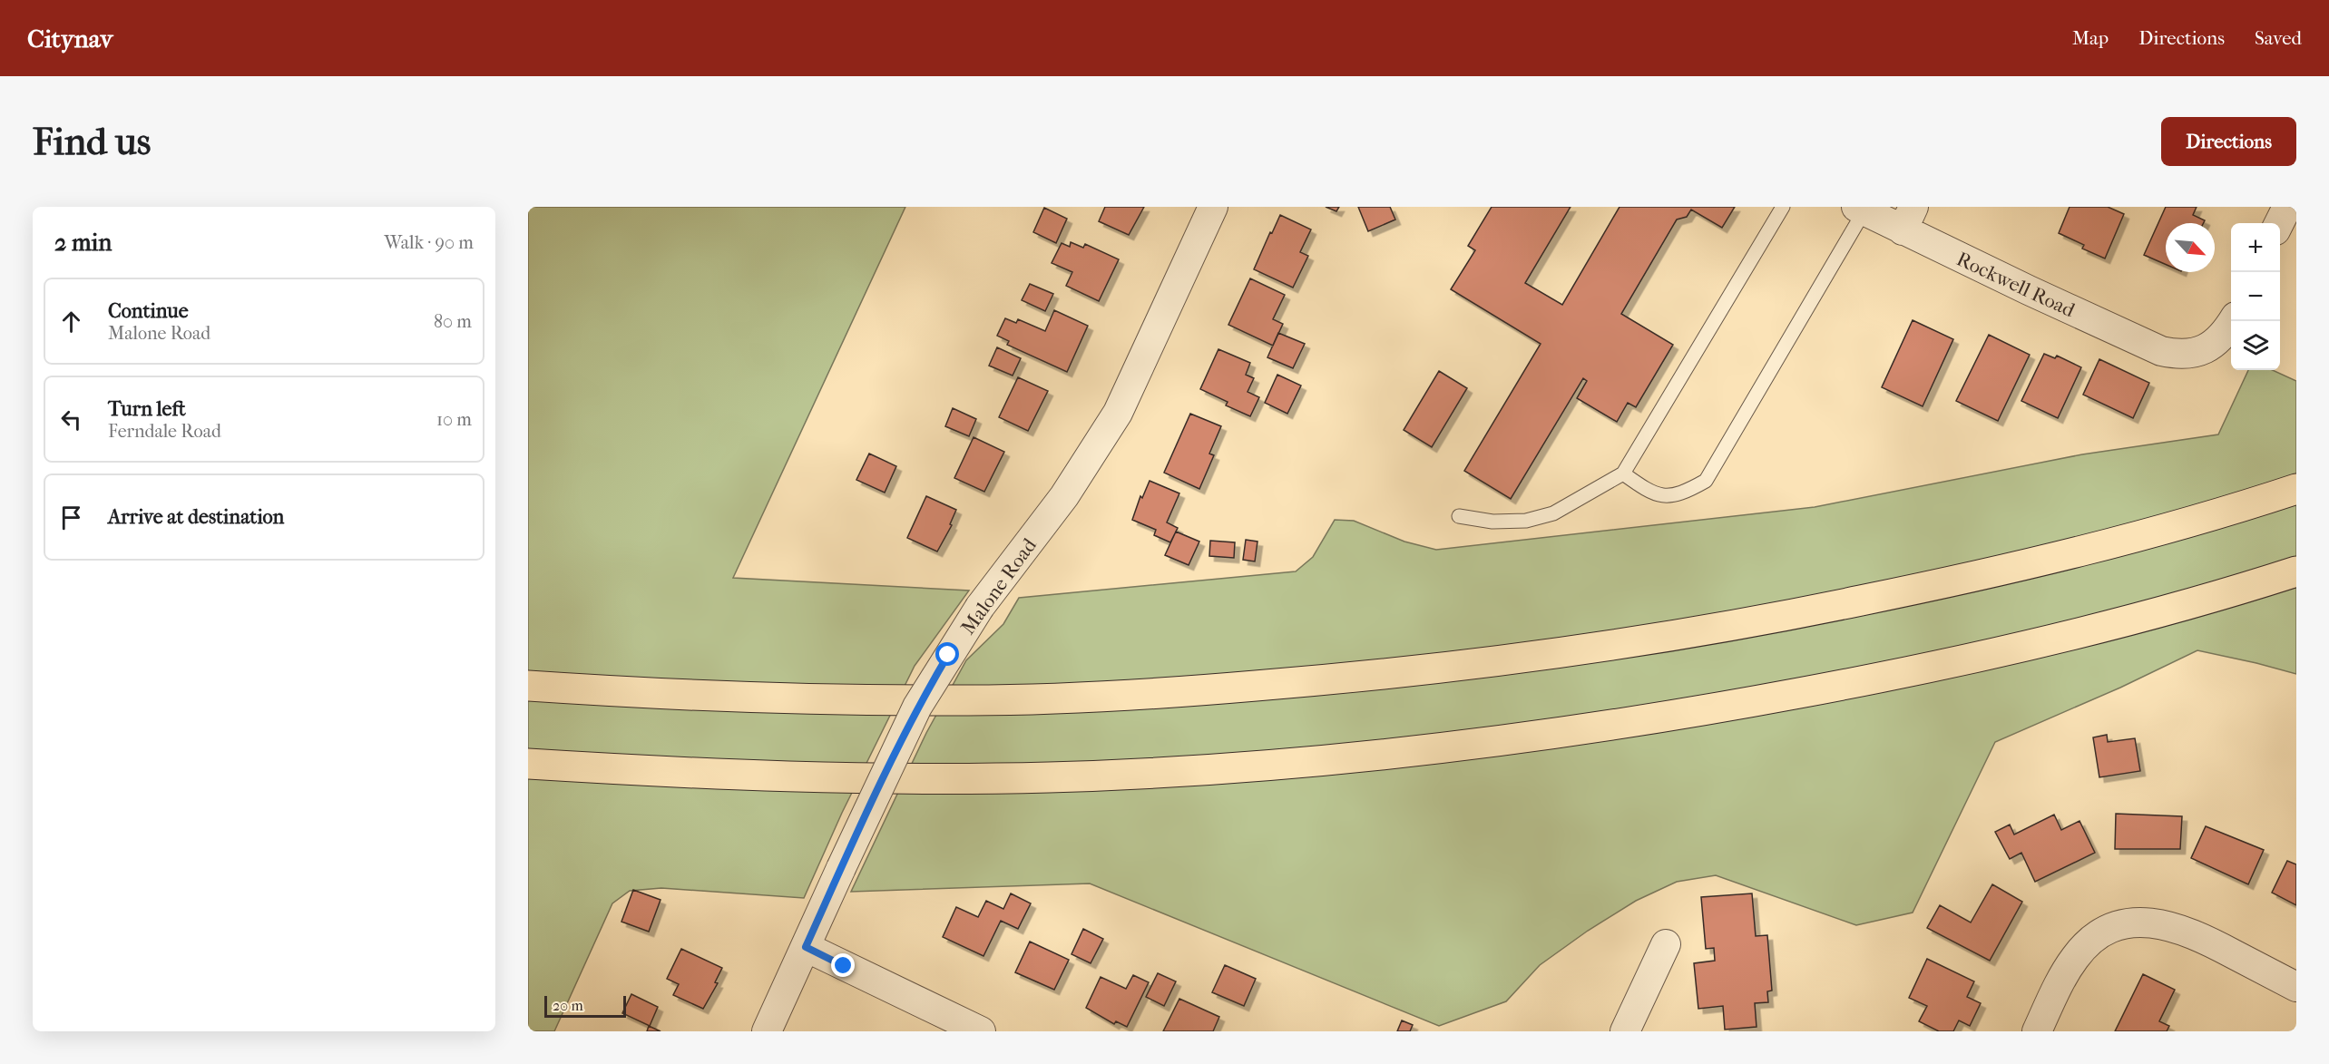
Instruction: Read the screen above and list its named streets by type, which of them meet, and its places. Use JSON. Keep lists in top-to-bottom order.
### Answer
{
  "streets": {
    "street": ["Rockwell Road", "Malone Road"]
  },
  "scale_bar": "20 m",
  "north": "bottom right",
  "page": {
    "header": "Citynav",
    "nav": ["Map", "Directions", "Saved"],
    "buttons": "Directions",
    "title": "Find us",
    "heading": ["2 min", "Walk · 90 m"],
    "map_buttons": ["+", "−"],
    "list": [
      ["Continue", "Malone Road", "80 m"],
      ["Turn left", "Ferndale Road", "10 m"],
      "Arrive at destination"
    ],
    "scale": "20 m"
  }
}
